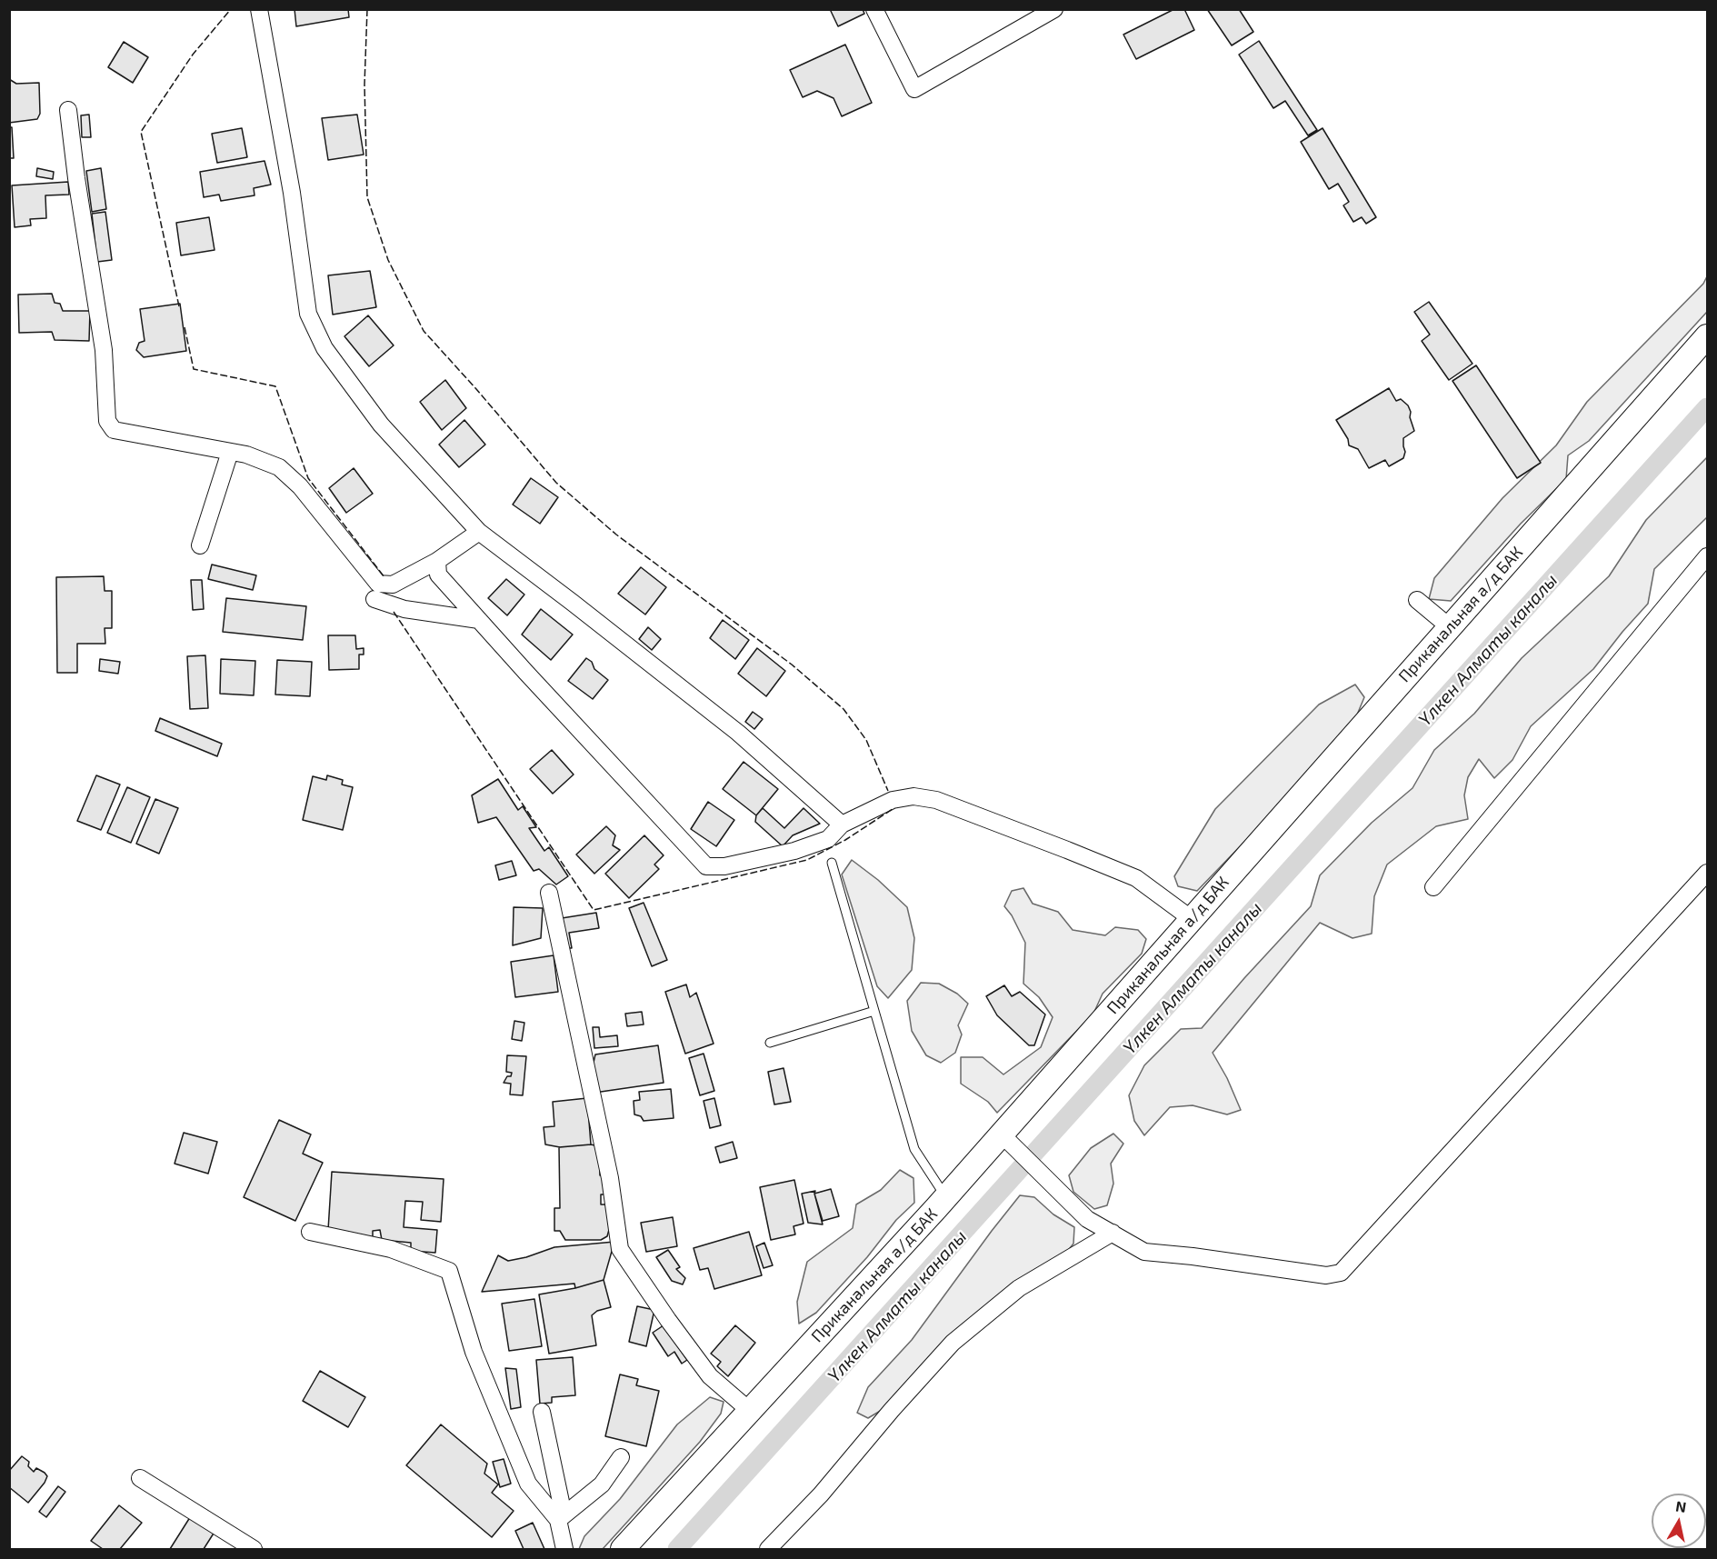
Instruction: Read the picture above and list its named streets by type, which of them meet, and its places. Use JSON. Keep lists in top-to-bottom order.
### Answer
{
  "streets": {
    "main road": ["Приканальная а/д БАК"]
  },
  "water": ["Үлкен Алматы каналы"],
  "north": "top"
}
